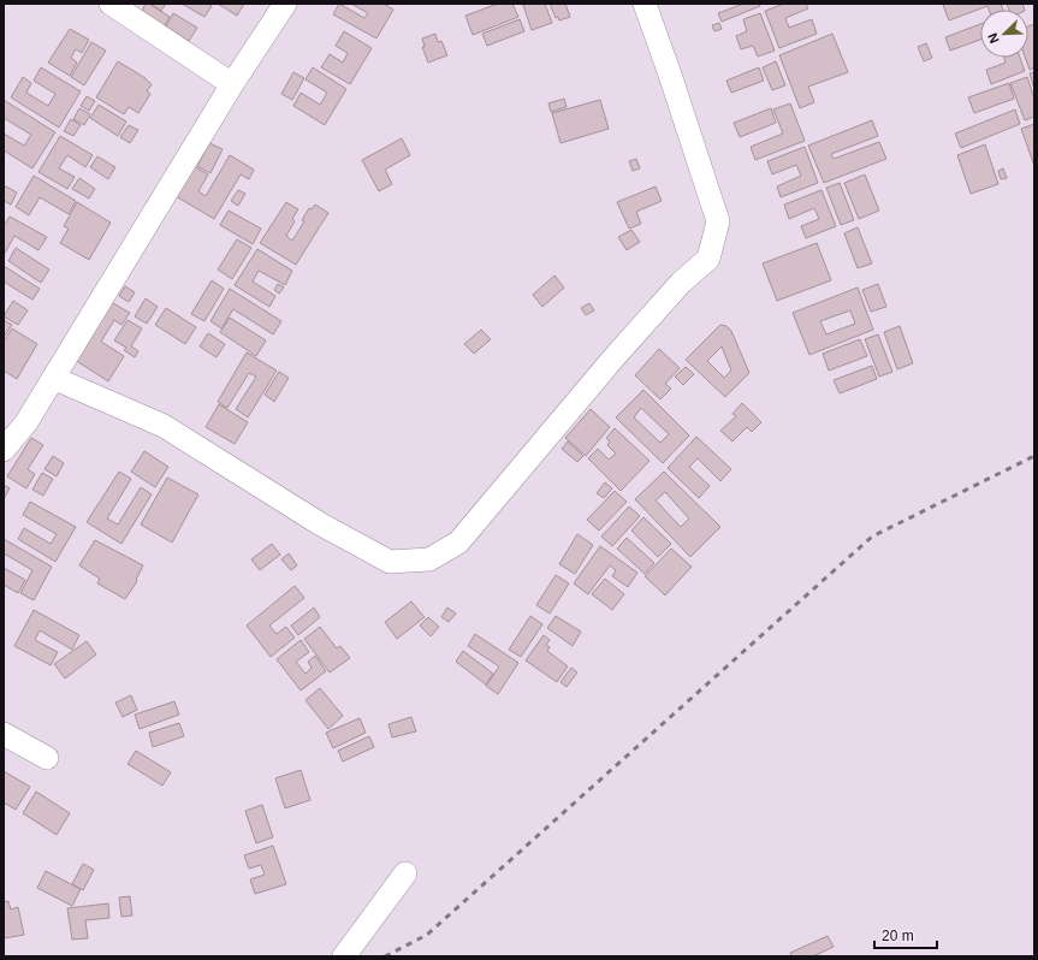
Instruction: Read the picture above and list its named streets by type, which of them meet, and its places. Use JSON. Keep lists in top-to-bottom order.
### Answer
{
  "scale_bar": "20 m",
  "north": "bottom left"
}
